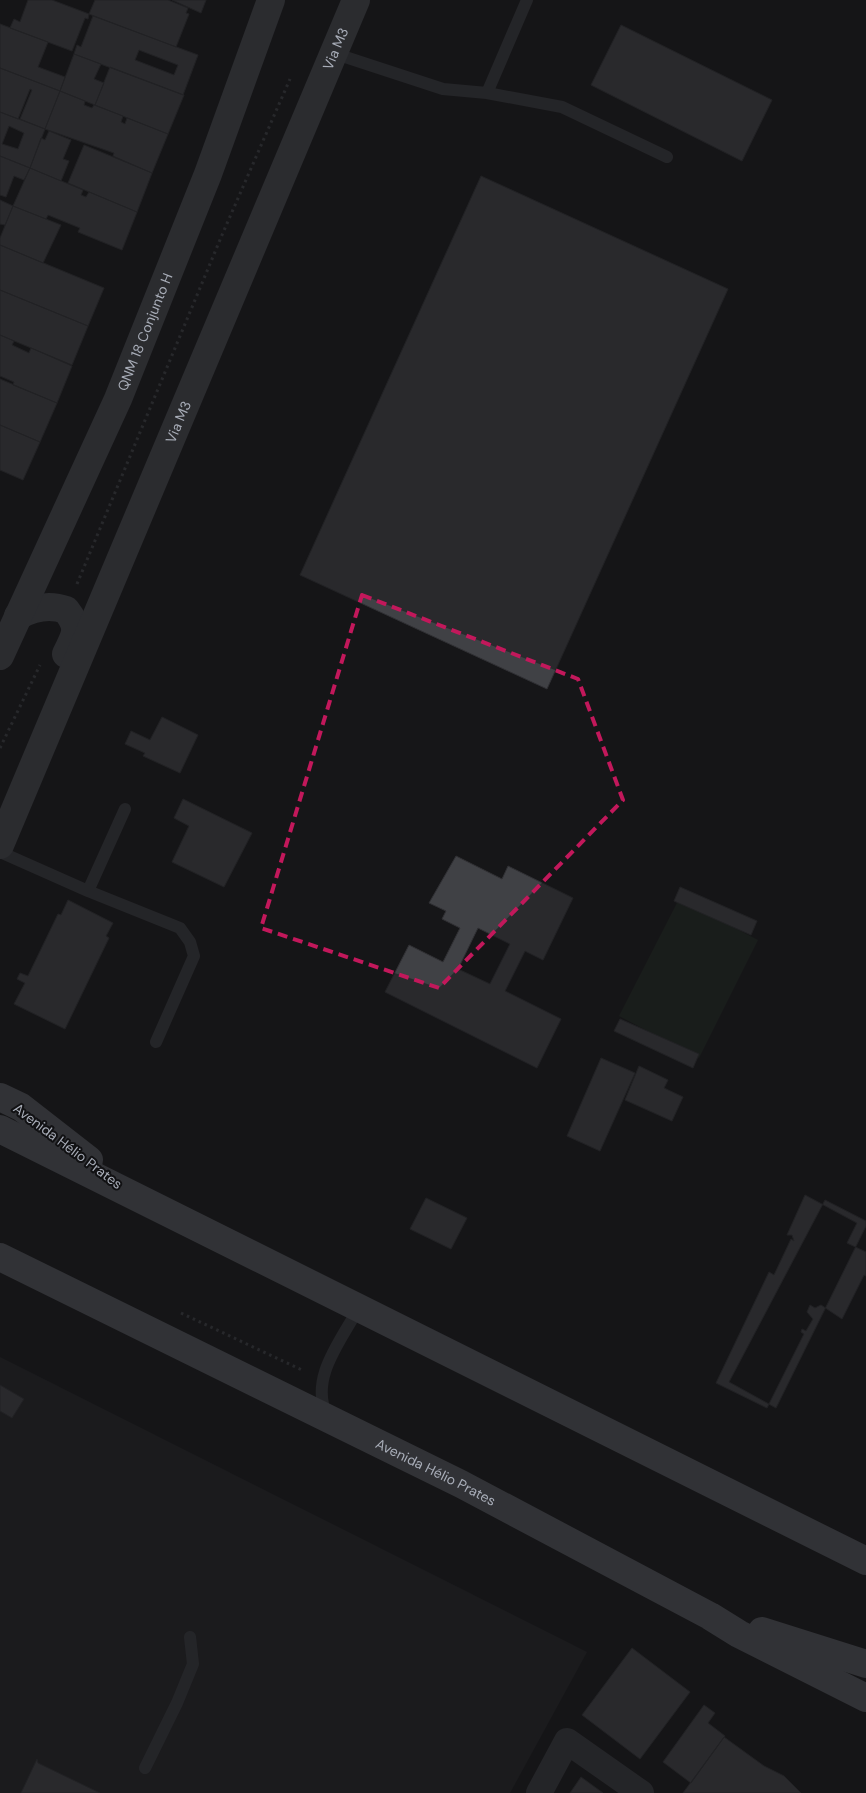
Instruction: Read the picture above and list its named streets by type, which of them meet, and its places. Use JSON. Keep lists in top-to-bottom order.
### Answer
{
  "streets": {
    "main road": ["Via M3", "QNM 18 Conjunto H", "Avenida Hélio Prates"]
  }
}
